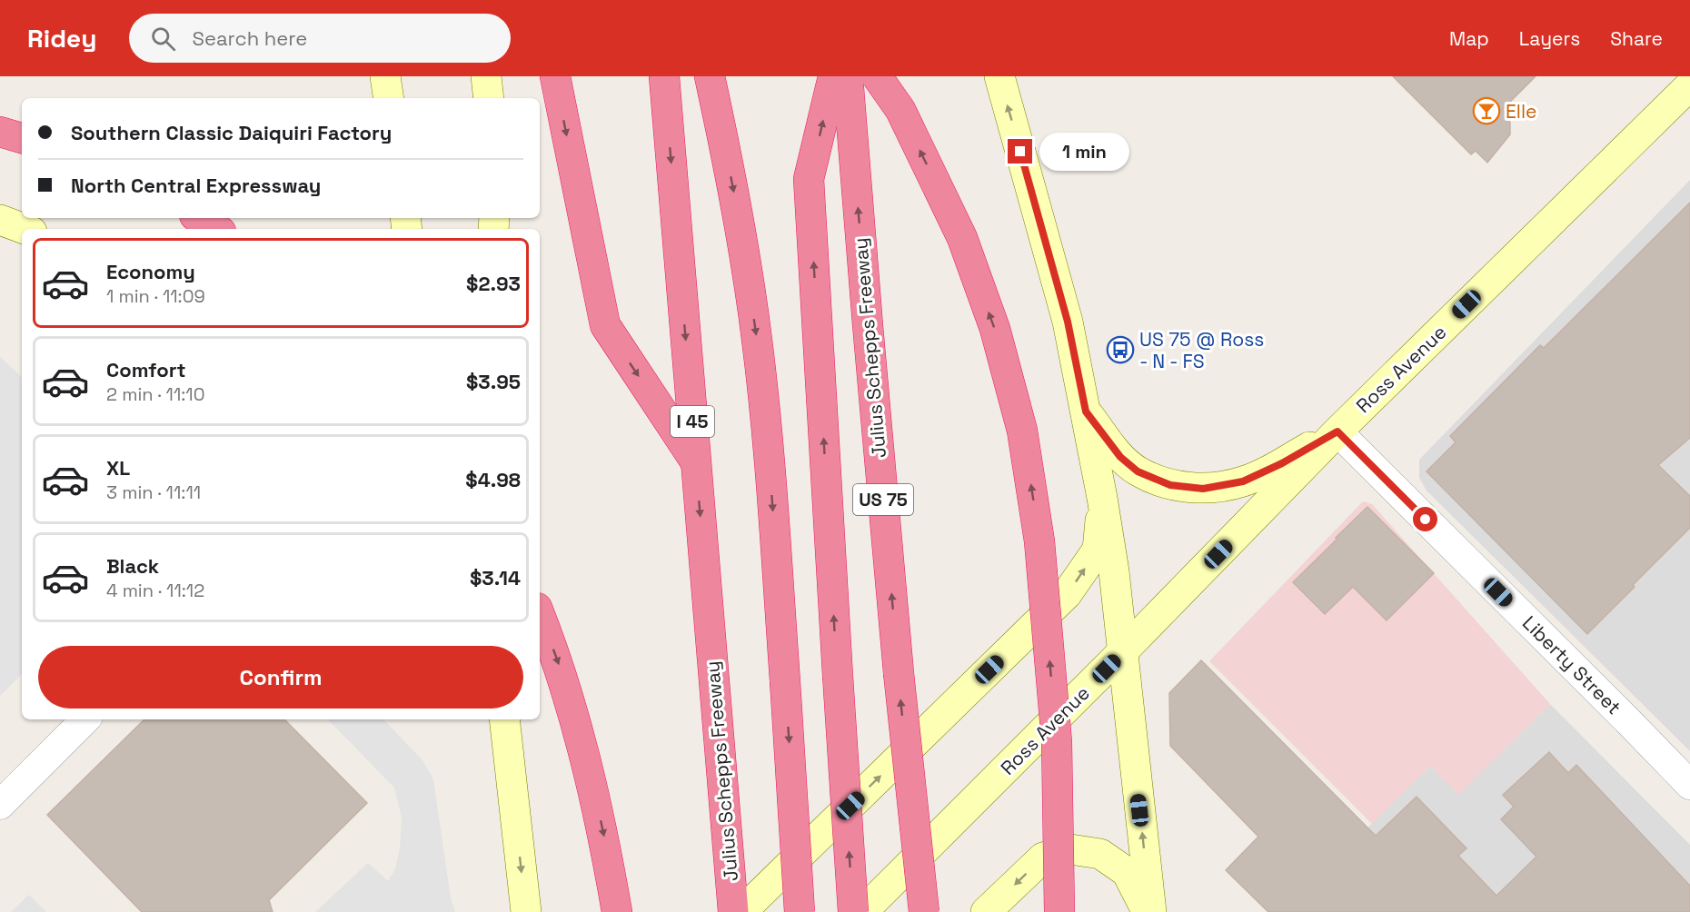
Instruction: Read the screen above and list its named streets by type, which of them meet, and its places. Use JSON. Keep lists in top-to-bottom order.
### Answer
{
  "streets": {
    "highway": ["Julius Schepps Freeway", "I 45", "US 75"],
    "main road": ["Ross Avenue"],
    "street": ["Liberty Street"]
  },
  "crossings": [
    ["Ross Avenue", "Liberty Street"]
  ],
  "places": {
    "bar": ["Elle"],
    "bus stop": ["US 75 @ Ross - N - FS"]
  },
  "page": {
    "header": "Ridey",
    "search": "Search here",
    "nav": ["Map", "Layers", "Share"],
    "banner": ["Southern Classic Daiquiri Factory", "North Central Expressway"],
    "bubble": "1 min",
    "list": [
      {
        "name": "Economy",
        "note": "1 min · 11:09",
        "value": "$2.93"
      },
      {
        "name": "Comfort",
        "note": "2 min · 11:10",
        "value": "$3.95"
      },
      {
        "name": "XL",
        "note": "3 min · 11:11",
        "value": "$4.98"
      },
      {
        "name": "Black",
        "note": "4 min · 11:12",
        "value": "$3.14"
      }
    ],
    "buttons": "Confirm"
  }
}
